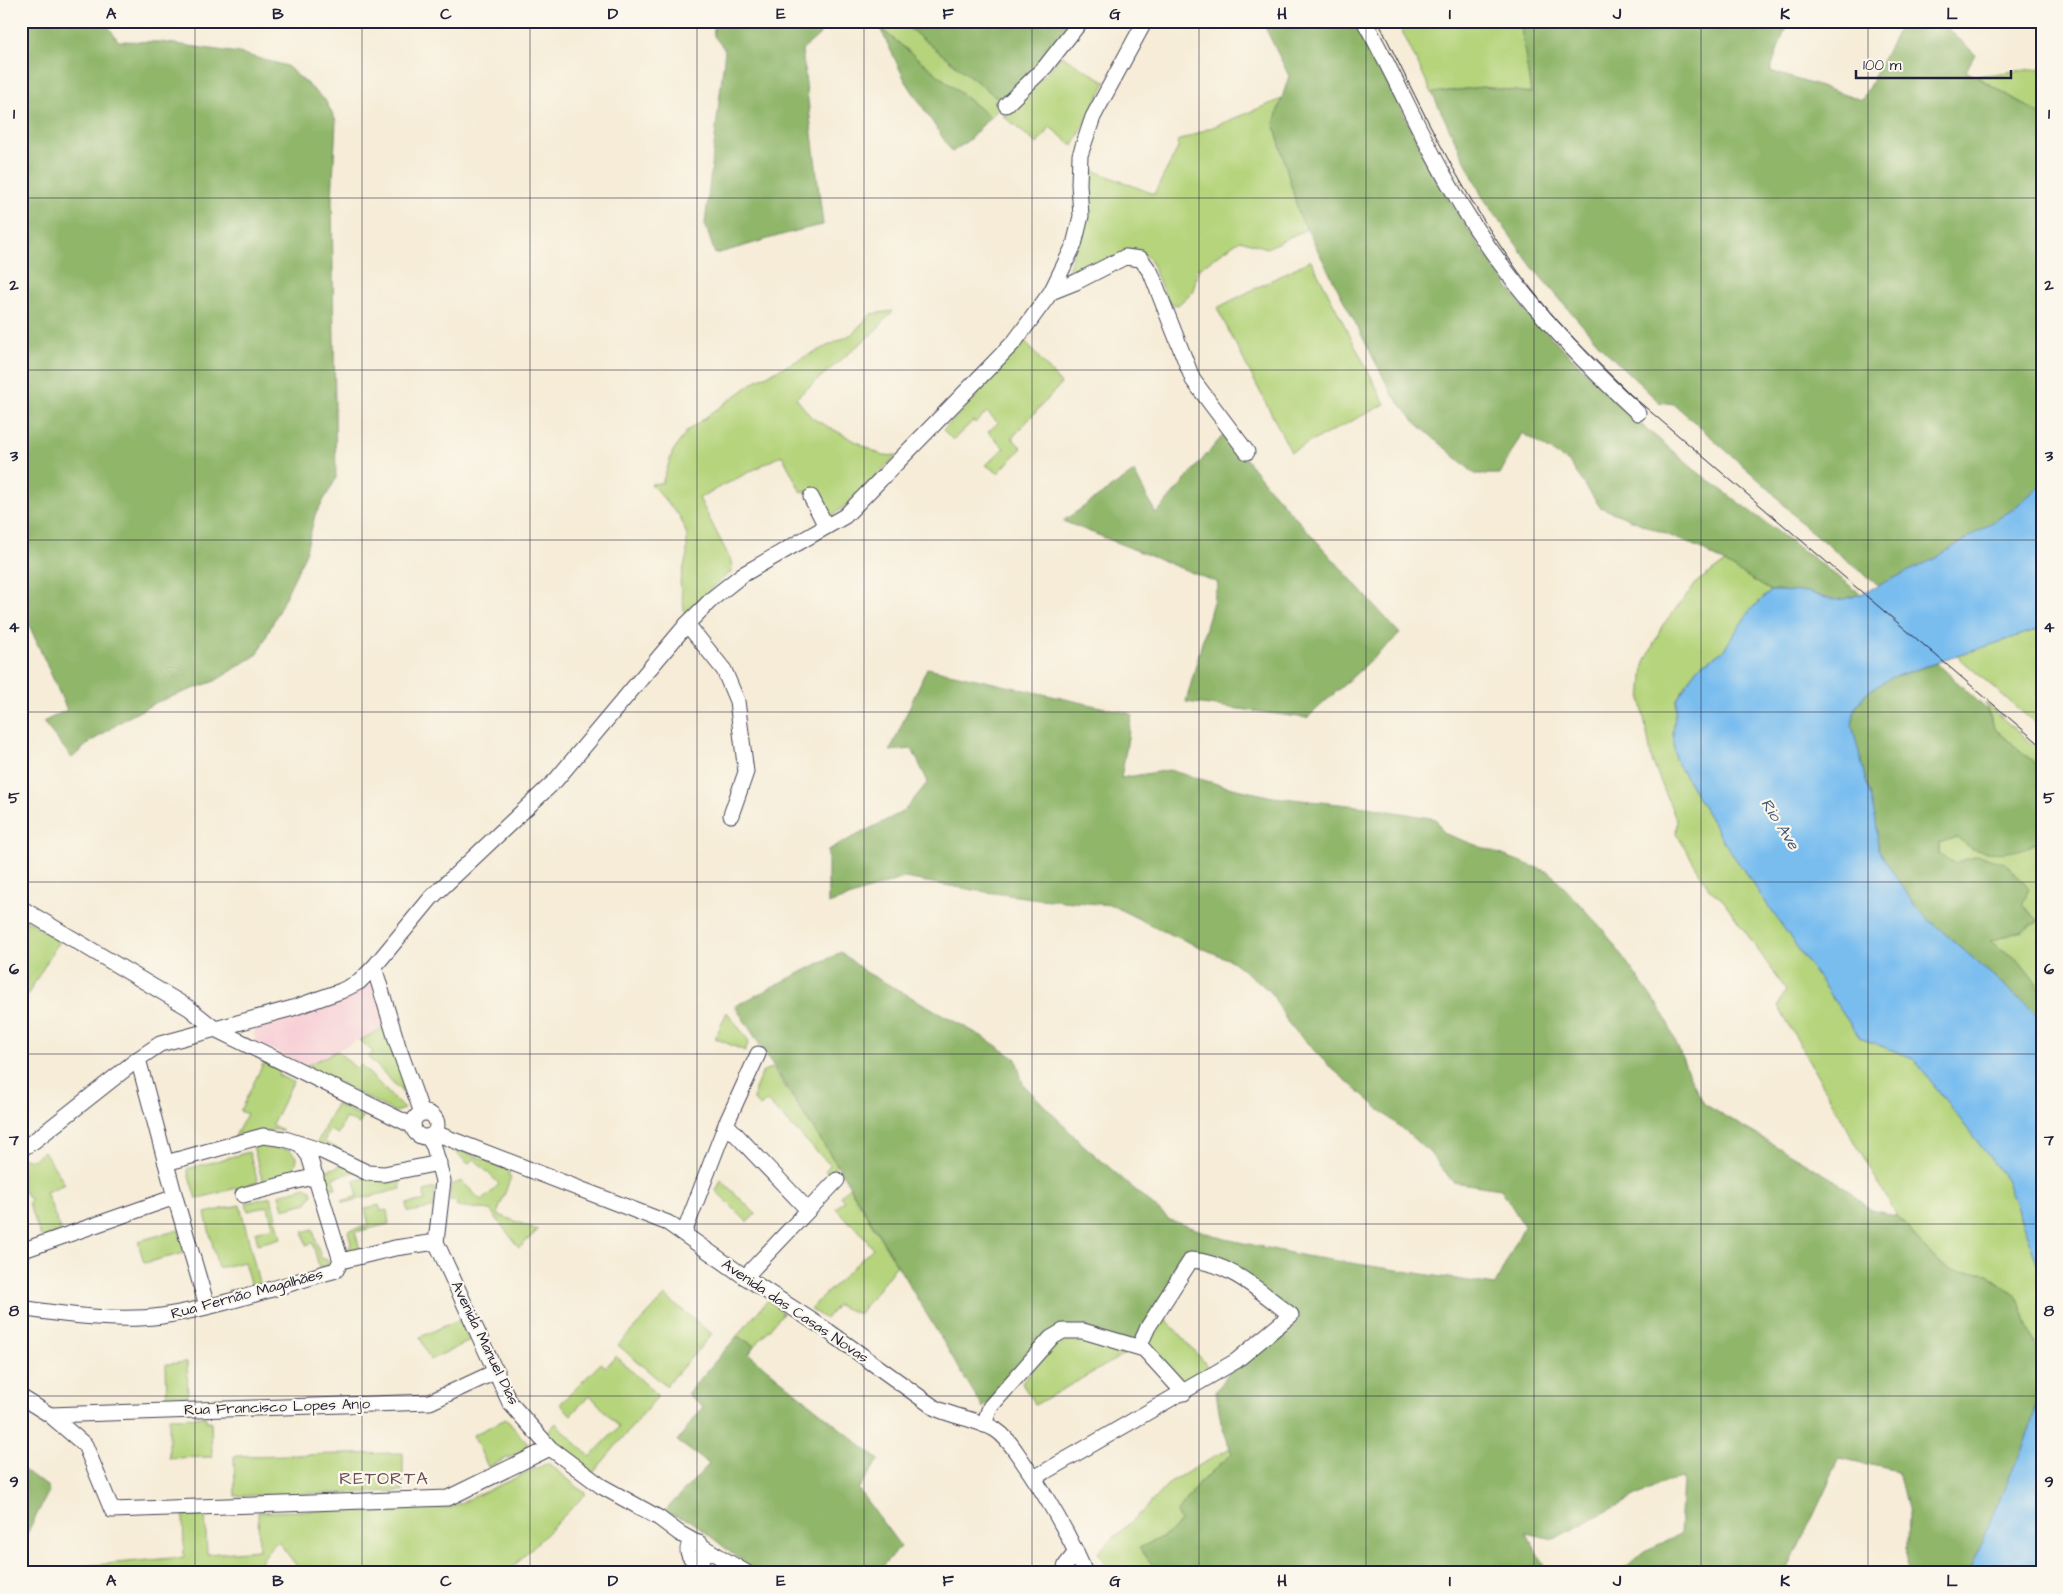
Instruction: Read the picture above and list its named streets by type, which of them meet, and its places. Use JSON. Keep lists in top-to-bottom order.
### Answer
{
  "streets": {
    "street": [
      "Rua Fernão Magalhães",
      "Avenida das Casas Novas",
      "Avenida Manuel Dias",
      "Rua Francisco Lopes Anjo"
    ]
  },
  "crossings": [
    ["Rua Fernão Magalhães", "Avenida Manuel Dias"],
    ["Avenida Manuel Dias", "Rua Francisco Lopes Anjo"]
  ],
  "districts": ["RETORTA"],
  "water": ["Rio Ave"],
  "scale_bar": "100 m",
  "grid": {
    "columns": [
      "A",
      "B",
      "C",
      "D",
      "E",
      "F",
      "G",
      "H",
      "I",
      "J",
      "K",
      "L"
    ],
    "rows": [
      "1",
      "2",
      "3",
      "4",
      "5",
      "6",
      "7",
      "8",
      "9"
    ]
  }
}
